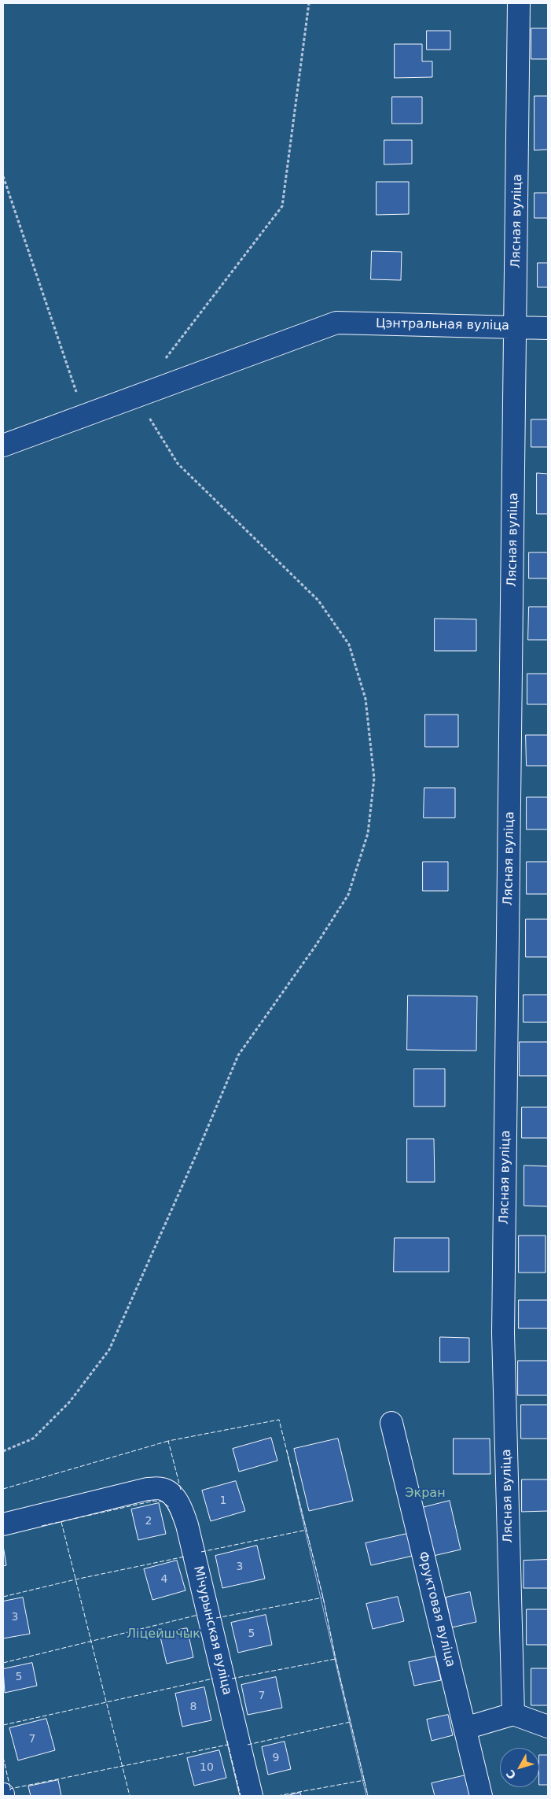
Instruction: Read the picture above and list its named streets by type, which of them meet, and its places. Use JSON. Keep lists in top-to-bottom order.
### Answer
{
  "streets": {
    "street": [
      "Лясная вуліца",
      "Цэнтральная вуліца",
      "Фруктовая вуліца",
      "Мічурынская вуліца"
    ]
  },
  "crossings": [
    ["Лясная вуліца", "Цэнтральная вуліца"]
  ],
  "parks": ["Экран", "Ліцейшчык"],
  "house_numbers": [
    "1",
    "2",
    "3",
    "4",
    "3",
    "5",
    "5",
    "7",
    "8",
    "7",
    "9",
    "10"
  ],
  "north": "bottom left"
}
